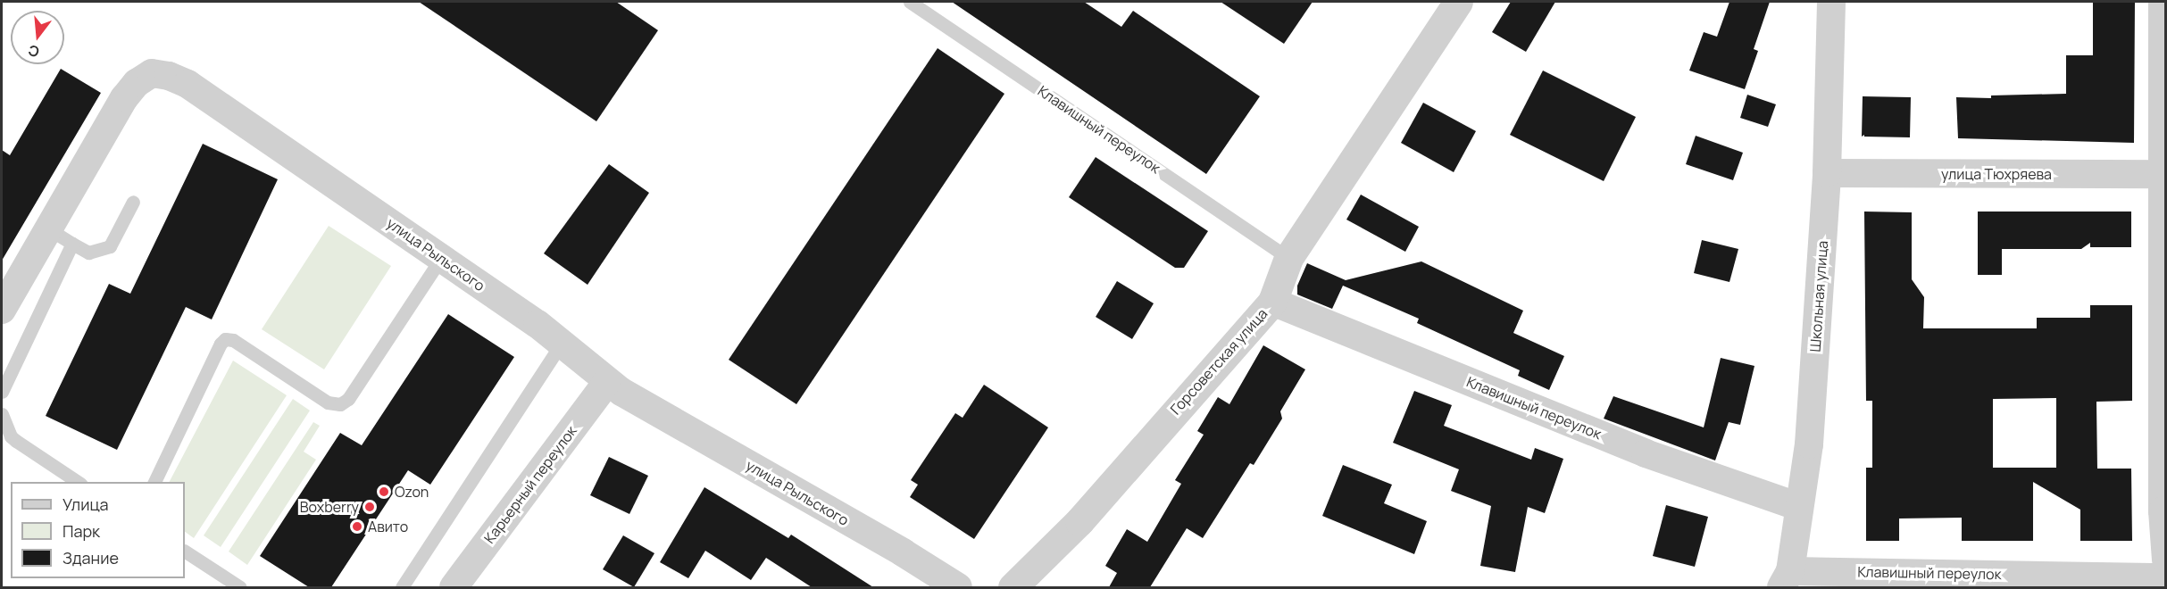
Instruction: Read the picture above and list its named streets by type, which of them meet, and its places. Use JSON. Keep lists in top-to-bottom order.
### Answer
{
  "streets": {
    "street": [
      "Клавишный переулок",
      "улица Тюхряева",
      "улица Рыльского",
      "Школьная улица",
      "Горсоветская улица",
      "Карьерный переулок"
    ]
  },
  "crossings": [
    ["Клавишный переулок", "Школьная улица"],
    ["Клавишный переулок", "Горсоветская улица"],
    ["улица Тюхряева", "Школьная улица"],
    ["улица Рыльского", "Карьерный переулок"]
  ],
  "places": ["Ozon", "Boxberry", "Авито"],
  "legend": ["Улица", "Парк", "Здание"],
  "north": "bottom"
}
